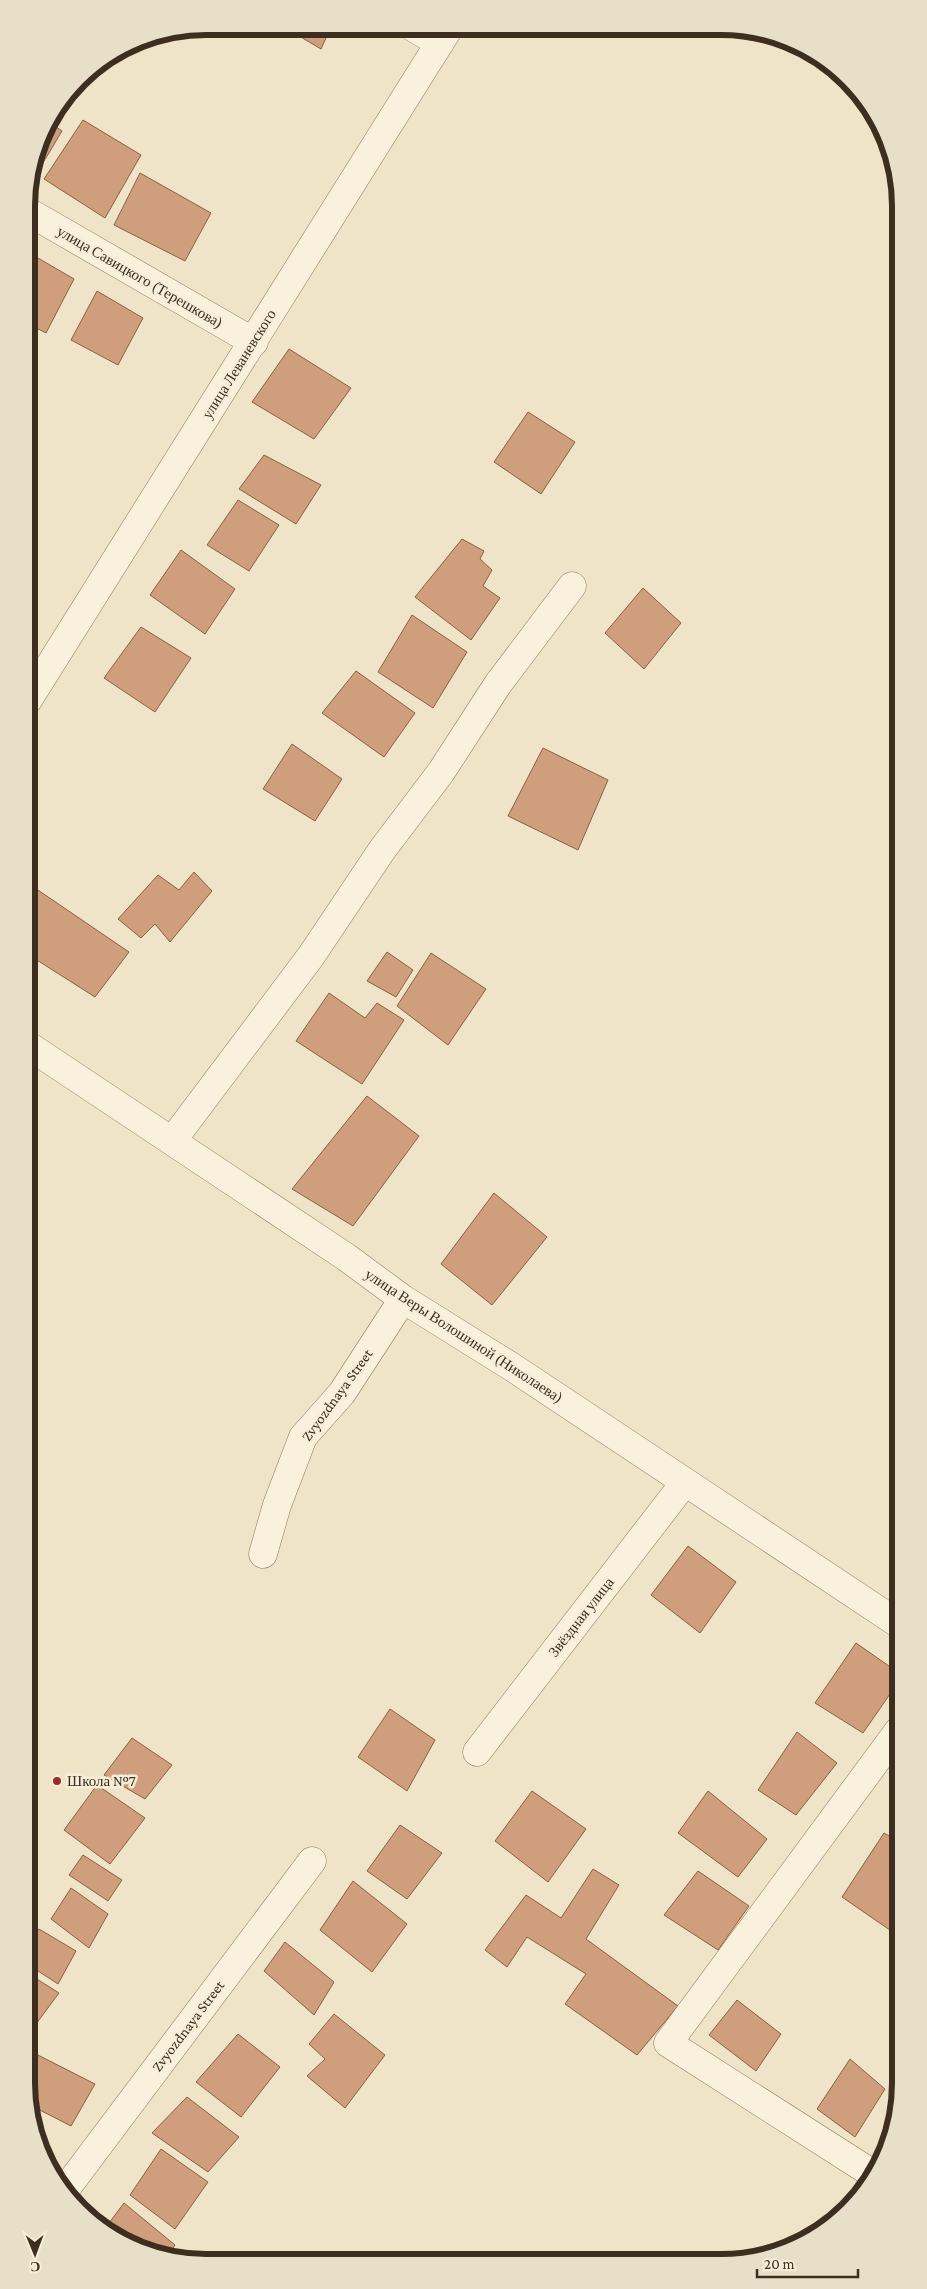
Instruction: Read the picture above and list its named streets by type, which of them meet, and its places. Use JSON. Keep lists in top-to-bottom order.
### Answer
{
  "streets": {
    "street": [
      "улица Савицкого (Терешкова)",
      "улица Леваневского",
      "улица Веры Волошиной (Николаева)",
      "Zvyozdnaya Street",
      "Звёздная улица"
    ]
  },
  "crossings": [
    ["улица Савицкого (Терешкова)", "улица Леваневского"],
    ["улица Веры Волошиной (Николаева)", "Zvyozdnaya Street"],
    ["улица Веры Волошиной (Николаева)", "Звёздная улица"]
  ],
  "places": ["Школа №7"],
  "scale_bar": "20 m",
  "north": "bottom"
}
